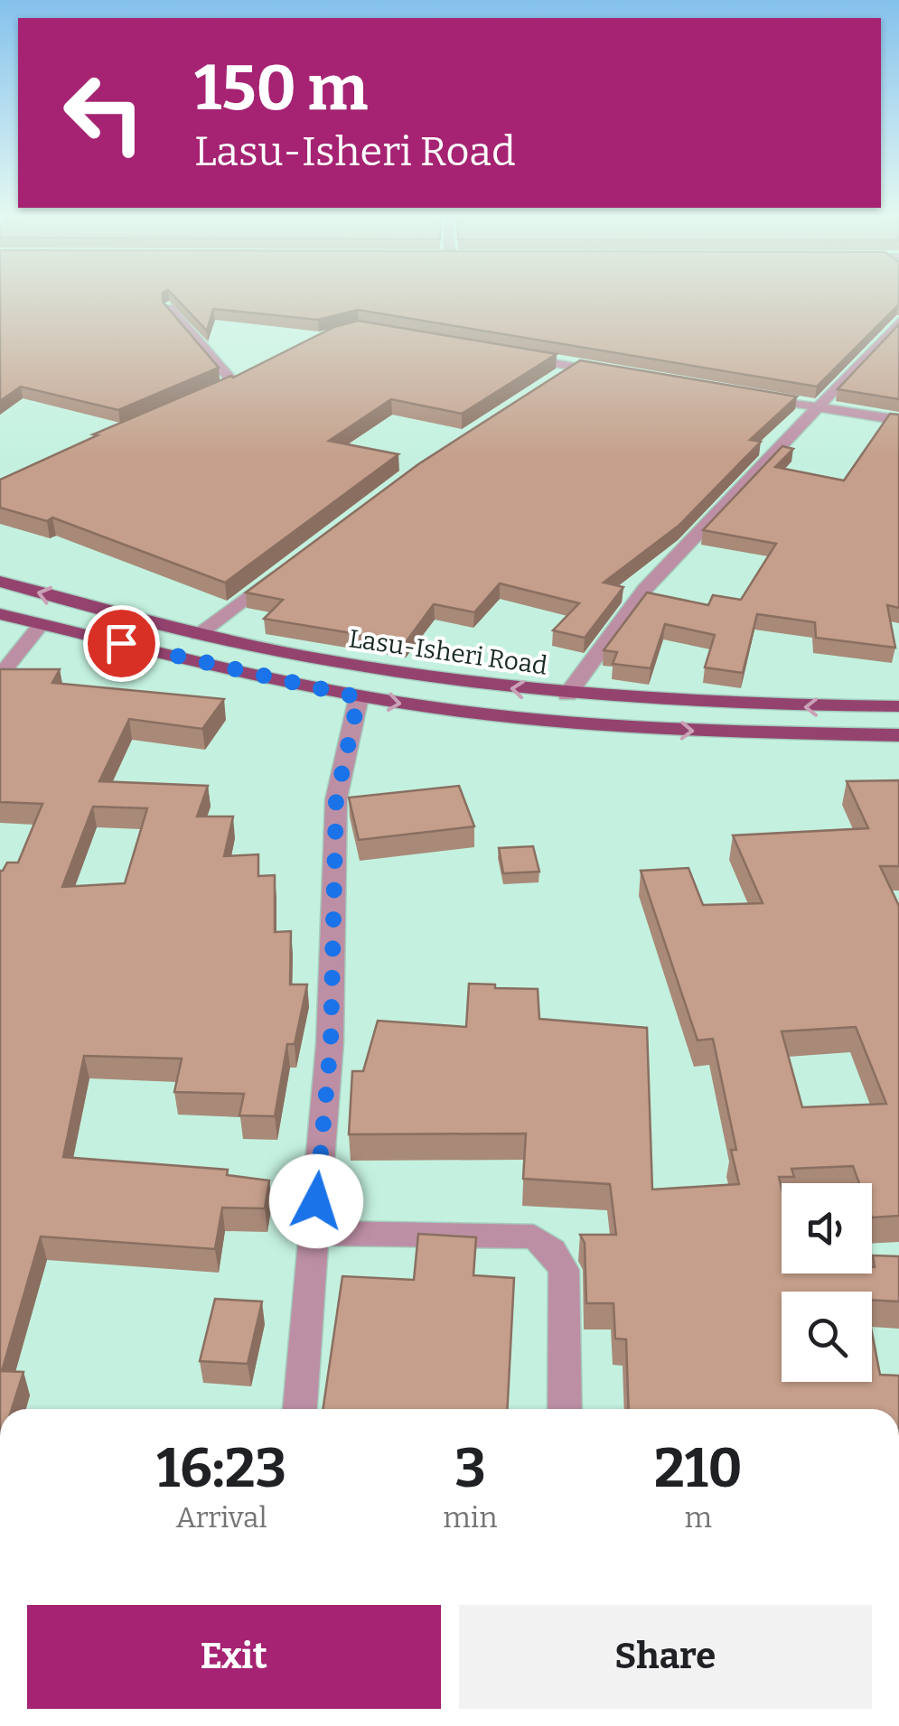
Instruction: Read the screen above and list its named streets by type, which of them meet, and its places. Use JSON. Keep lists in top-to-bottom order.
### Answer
{
  "streets": {
    "main road": ["Lasu-Isheri Road"]
  },
  "page": {
    "turn": ["150 m", "Lasu-Isheri Road"],
    "eta": [
      "16:23",
      "Arrival",
      "3",
      "min",
      "210",
      "m"
    ],
    "buttons": ["Exit", "Share"]
  }
}
